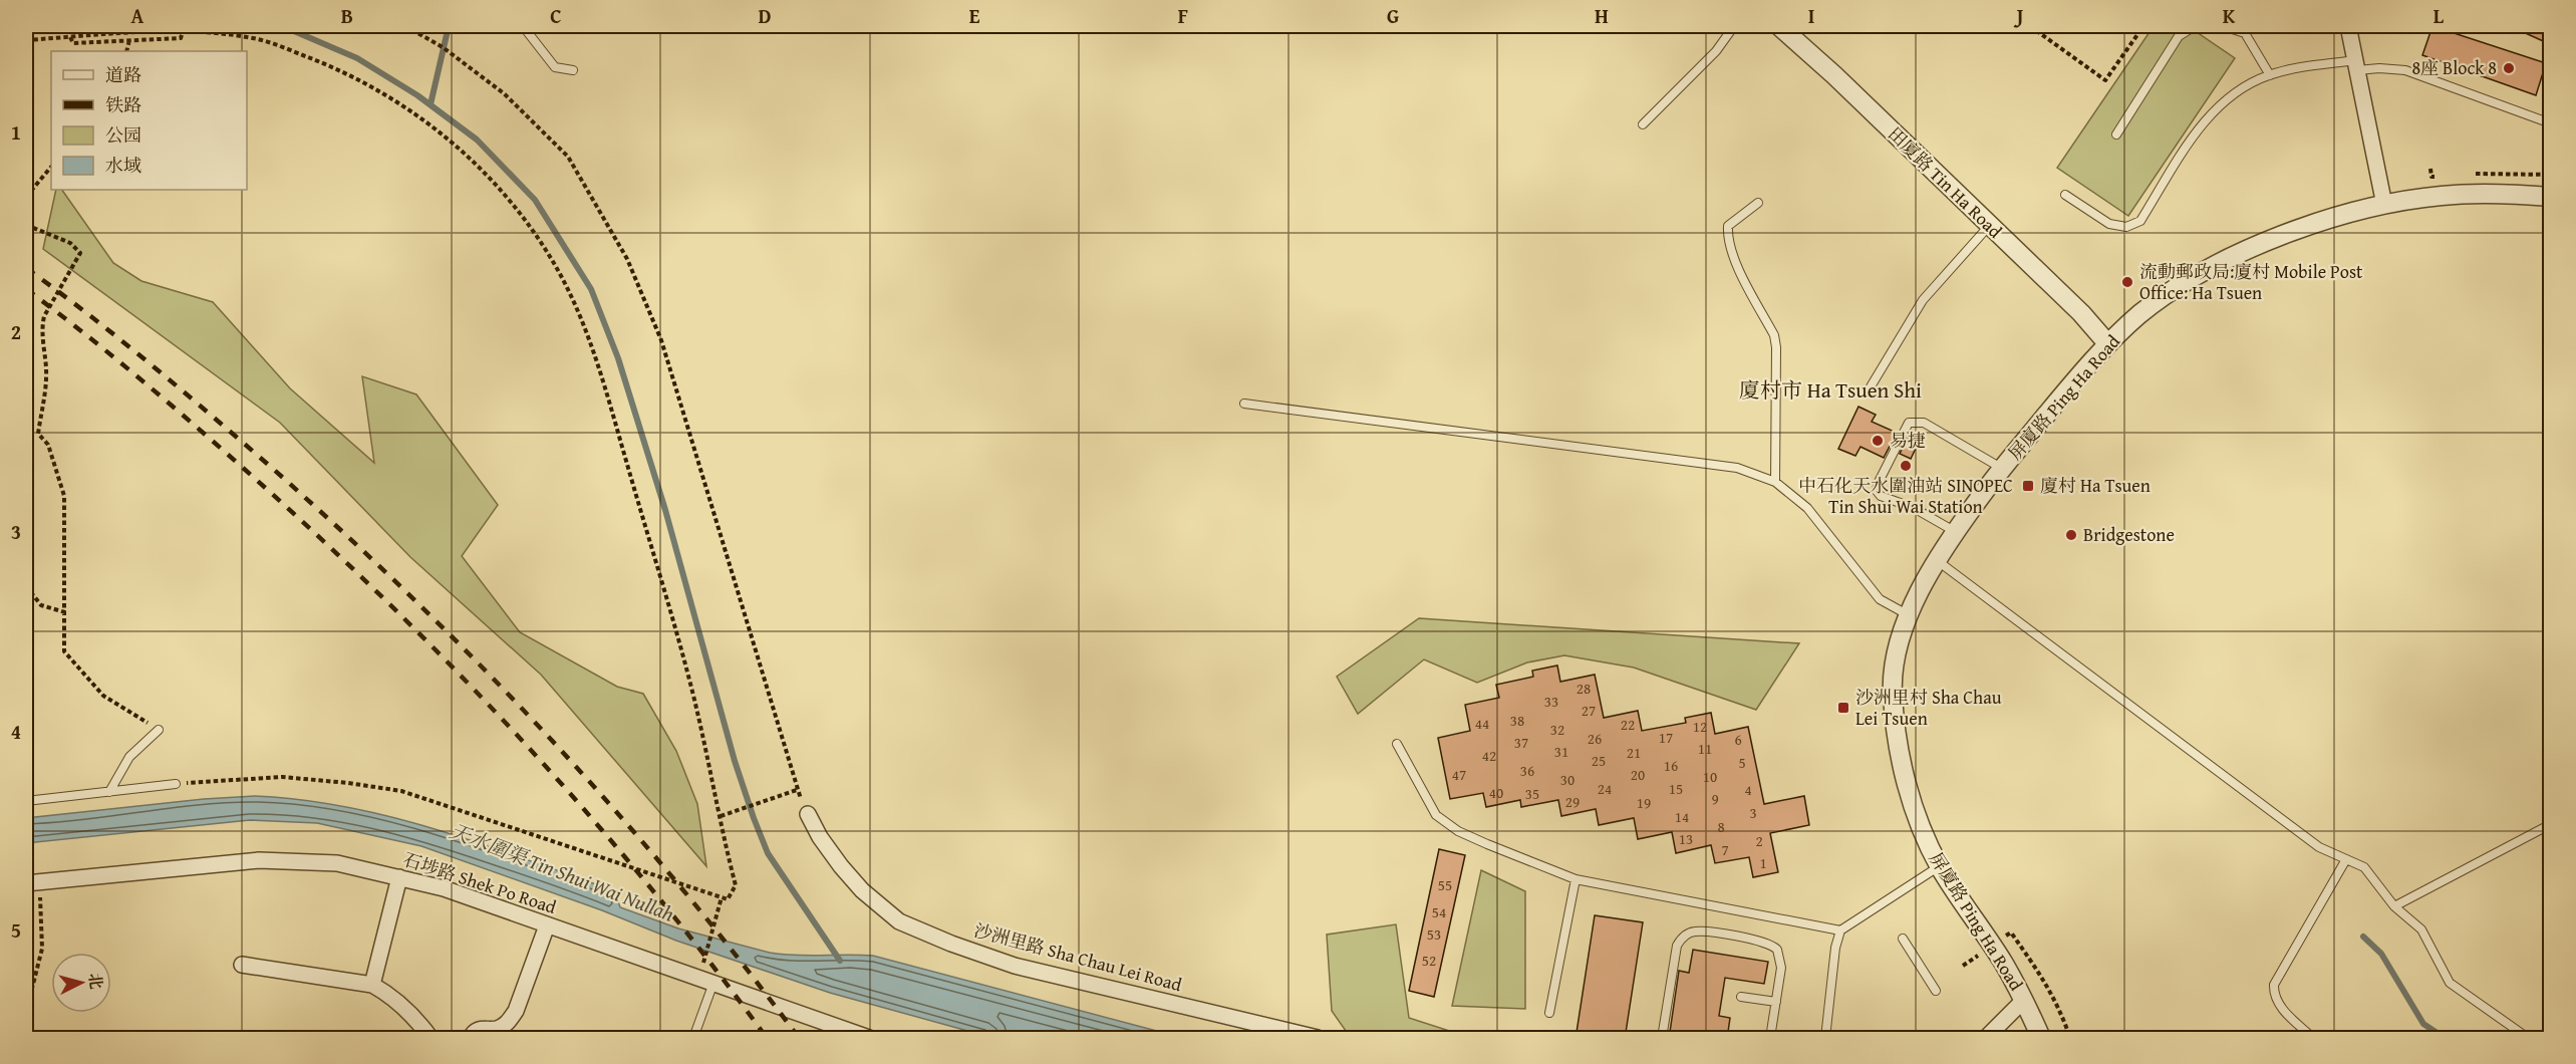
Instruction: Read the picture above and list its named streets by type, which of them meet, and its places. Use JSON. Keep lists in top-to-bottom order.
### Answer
{
  "streets": {
    "street": [
      "田廈路 Tin Ha Road",
      "屏廈路 Ping Ha Road",
      "石埗路 Shek Po Road",
      "沙洲里路 Sha Chau Lei Road"
    ]
  },
  "crossings": [
    ["田廈路 Tin Ha Road", "屏廈路 Ping Ha Road"]
  ],
  "districts": ["廈村市 Ha Tsuen Shi"],
  "water": ["天水圍渠 Tin Shui Wai Nullah"],
  "places": {
    "other": [
      "8座 Block 8",
      "流動郵政局:廈村 Mobile Post Office: Ha Tsuen",
      "易捷",
      "中石化天水圍油站 SINOPEC Tin Shui Wai Station",
      "Bridgestone"
    ],
    "transit": ["廈村 Ha Tsuen", "沙洲里村 Sha Chau Lei Tsuen"]
  },
  "house_numbers": [
    "28",
    "33",
    "27",
    "38",
    "44",
    "22",
    "12",
    "32",
    "17",
    "26",
    "6",
    "37",
    "11",
    "31",
    "21",
    "42",
    "25",
    "5",
    "16",
    "36",
    "47",
    "20",
    "10",
    "30",
    "24",
    "15",
    "4",
    "40",
    "35",
    "9",
    "29",
    "19",
    "3",
    "14",
    "8",
    "13",
    "2",
    "7",
    "1",
    "55",
    "54",
    "53",
    "52"
  ],
  "legend": [
    "道路",
    "铁路",
    "公园",
    "水域"
  ],
  "north": "right",
  "grid": {
    "columns": [
      "A",
      "B",
      "C",
      "D",
      "E",
      "F",
      "G",
      "H",
      "I",
      "J",
      "K",
      "L"
    ],
    "rows": [
      "1",
      "2",
      "3",
      "4",
      "5"
    ]
  }
}
